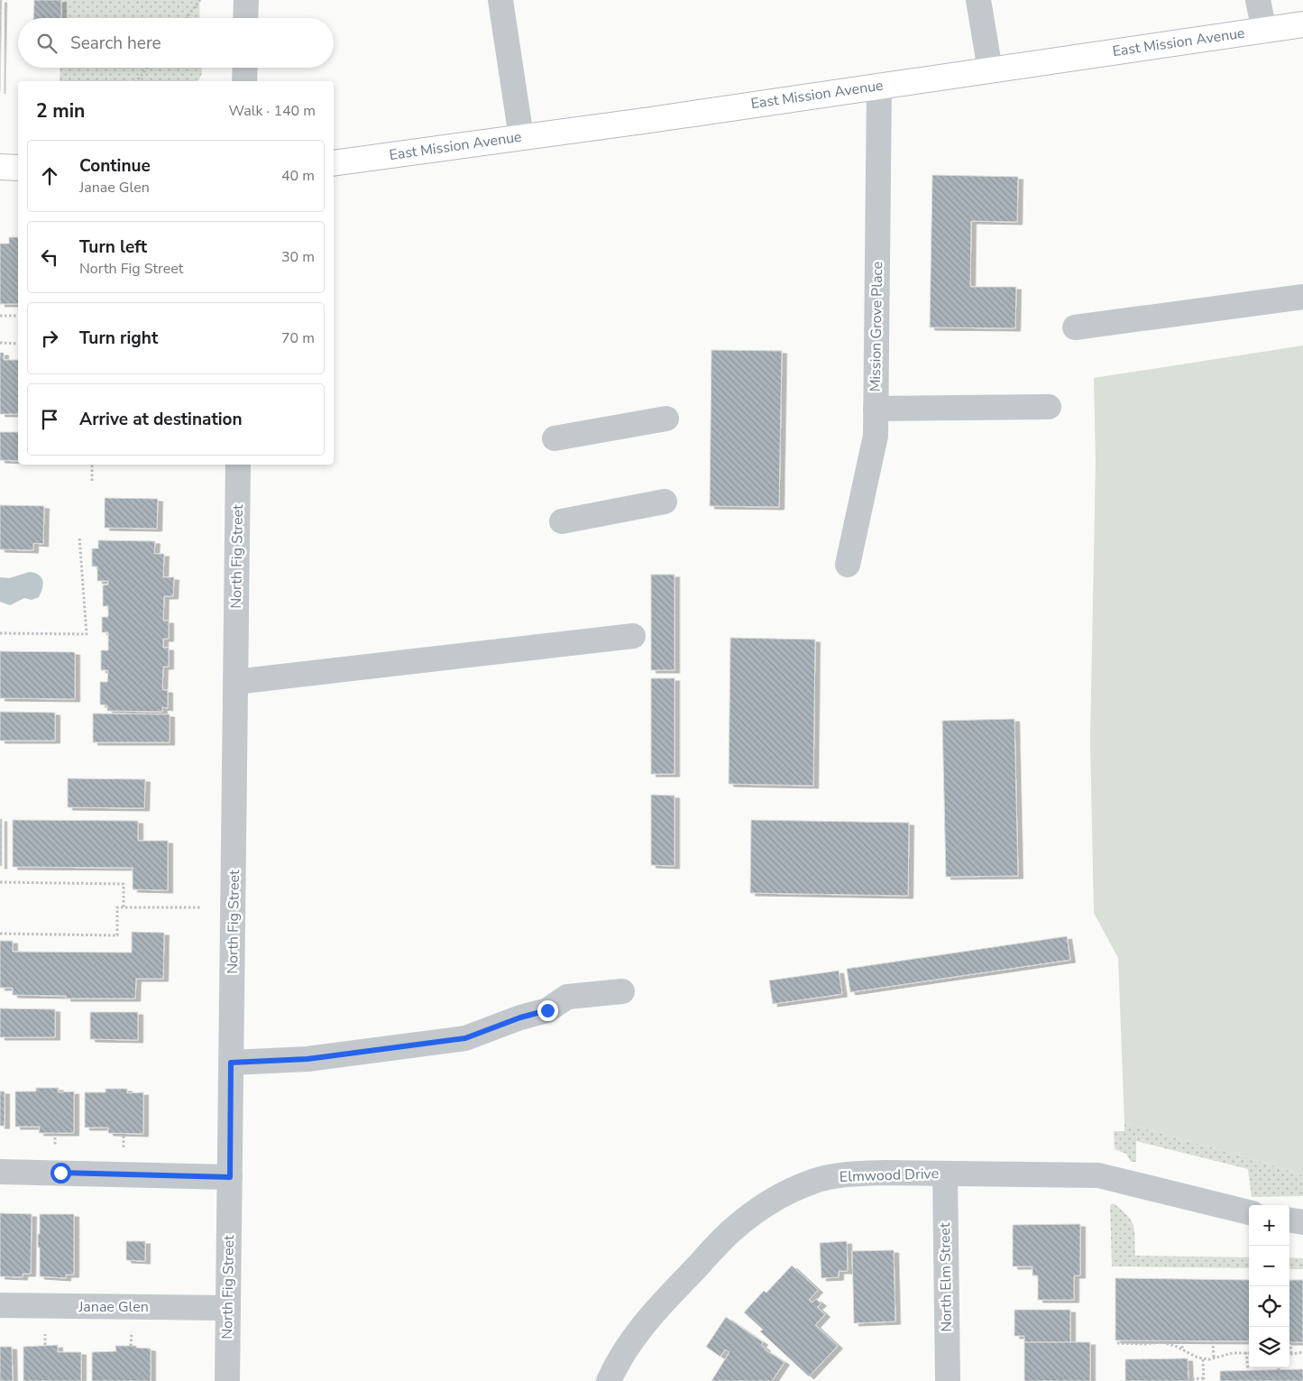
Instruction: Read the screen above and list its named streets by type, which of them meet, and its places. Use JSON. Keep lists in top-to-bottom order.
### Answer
{
  "streets": {
    "main road": ["East Mission Avenue"],
    "street": [
      "Mission Grove Place",
      "North Fig Street",
      "Elmwood Drive",
      "North Elm Street",
      "Janae Glen"
    ]
  },
  "crossings": [
    ["East Mission Avenue", "Mission Grove Place"],
    ["North Fig Street", "Janae Glen"],
    ["Elmwood Drive", "North Elm Street"]
  ],
  "page": {
    "search": "Search here",
    "heading": ["2 min", "Walk · 140 m"],
    "list": [
      ["Continue", "Janae Glen", "40 m"],
      ["Turn left", "North Fig Street", "30 m"],
      ["Turn right", "70 m"],
      "Arrive at destination"
    ],
    "map_buttons": ["+", "−"]
  }
}
